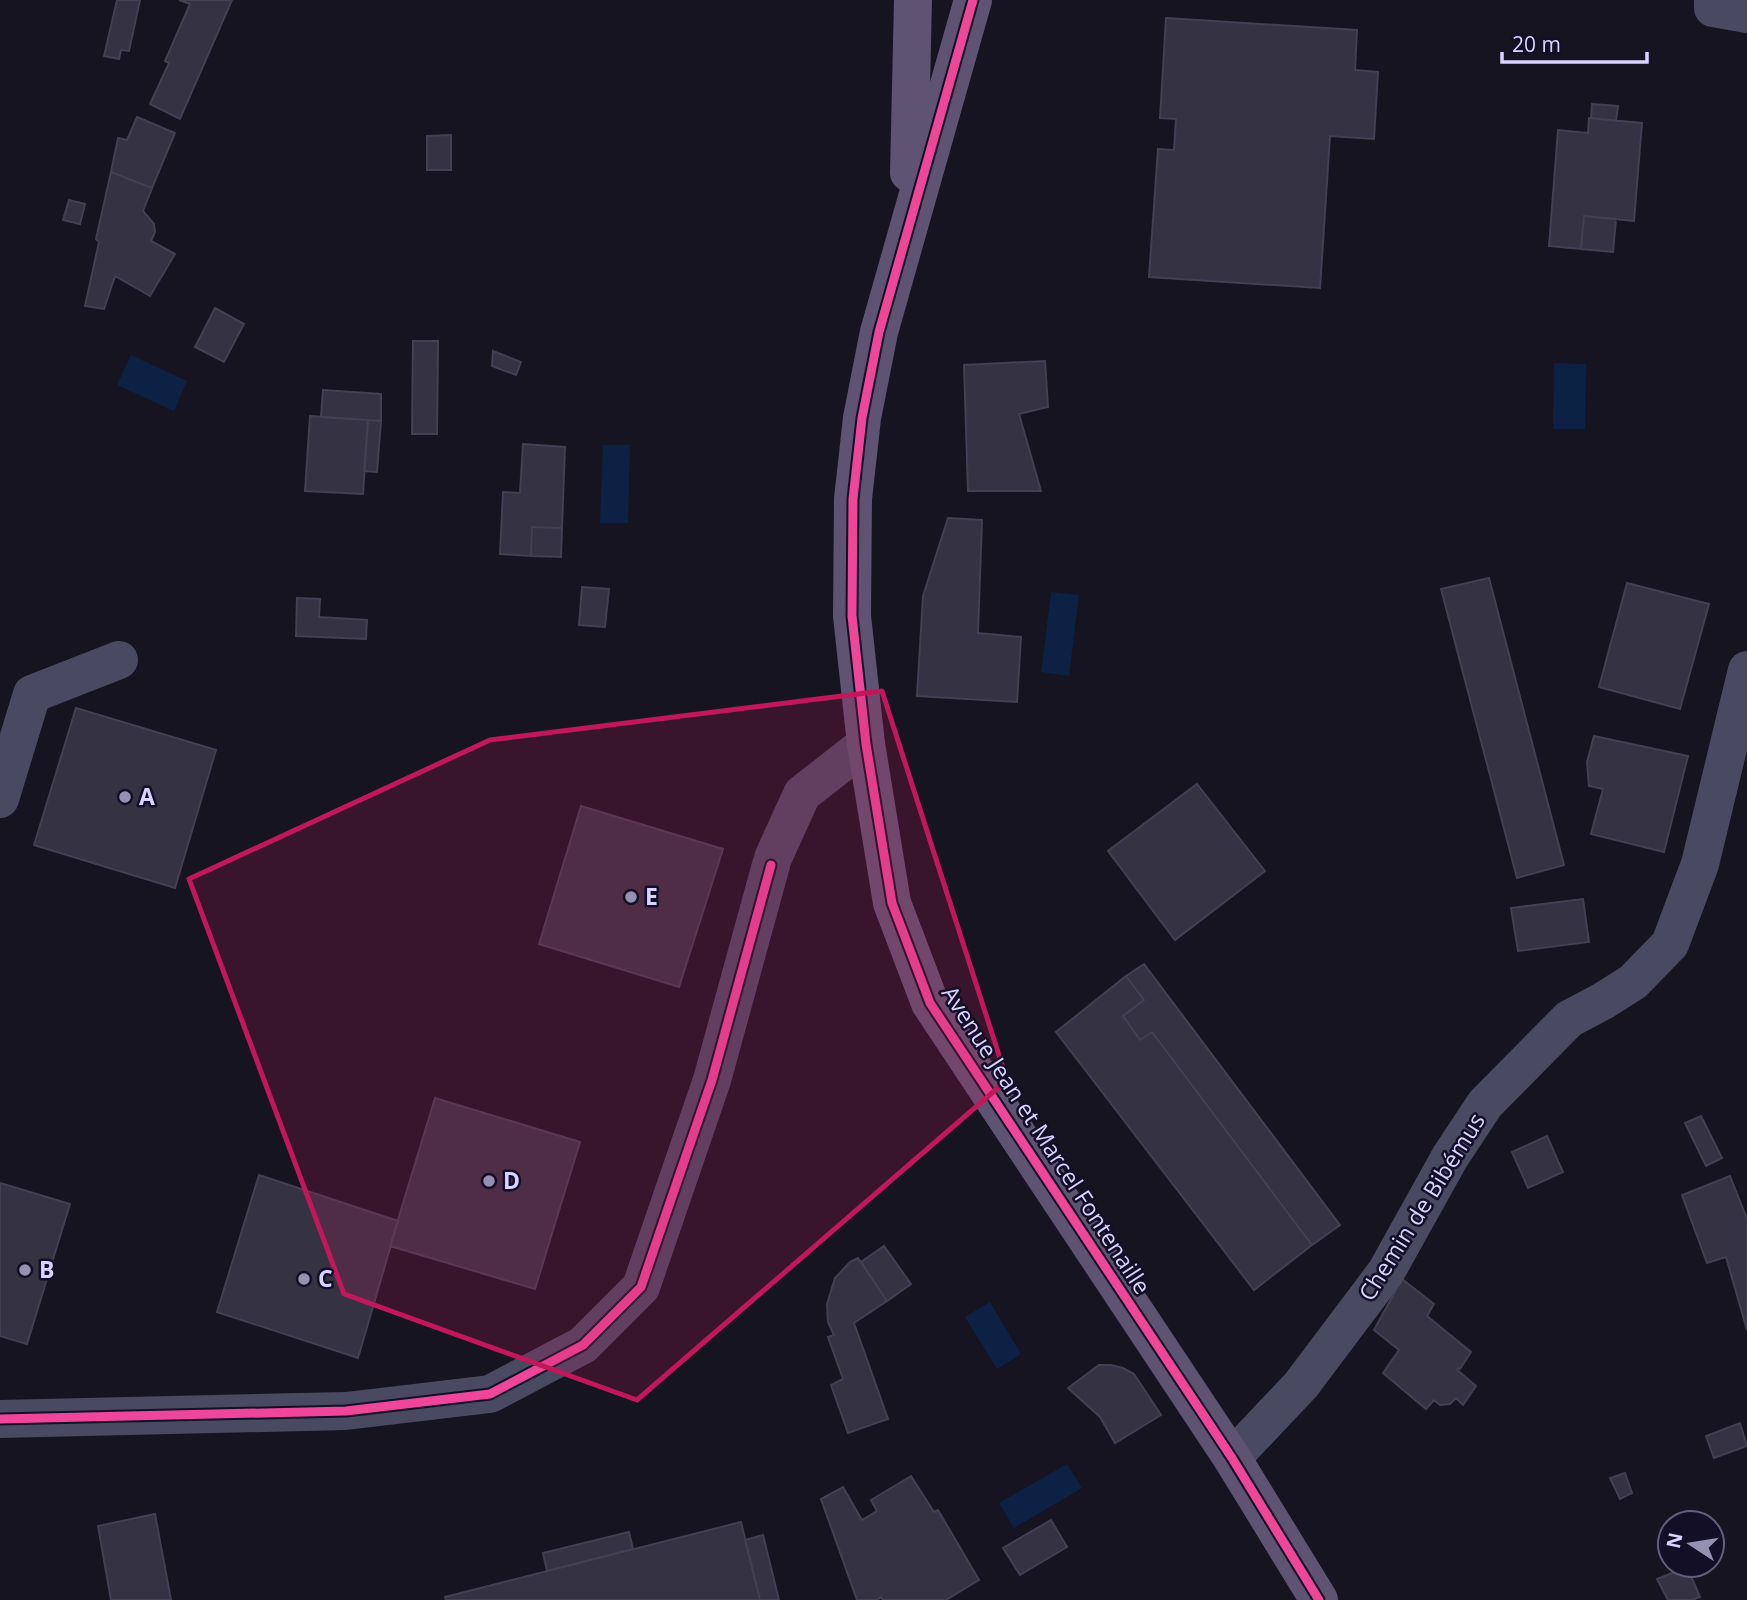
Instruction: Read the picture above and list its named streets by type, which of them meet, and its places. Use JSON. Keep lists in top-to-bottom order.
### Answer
{
  "streets": {
    "main road": ["Avenue Jean et Marcel Fontenaille"],
    "street": ["Chemin de Bibémus"]
  },
  "crossings": [
    ["Avenue Jean et Marcel Fontenaille", "Chemin de Bibémus"]
  ],
  "places": [
    "A",
    "E",
    "D",
    "B",
    "C"
  ],
  "scale_bar": "20 m",
  "north": "left"
}
